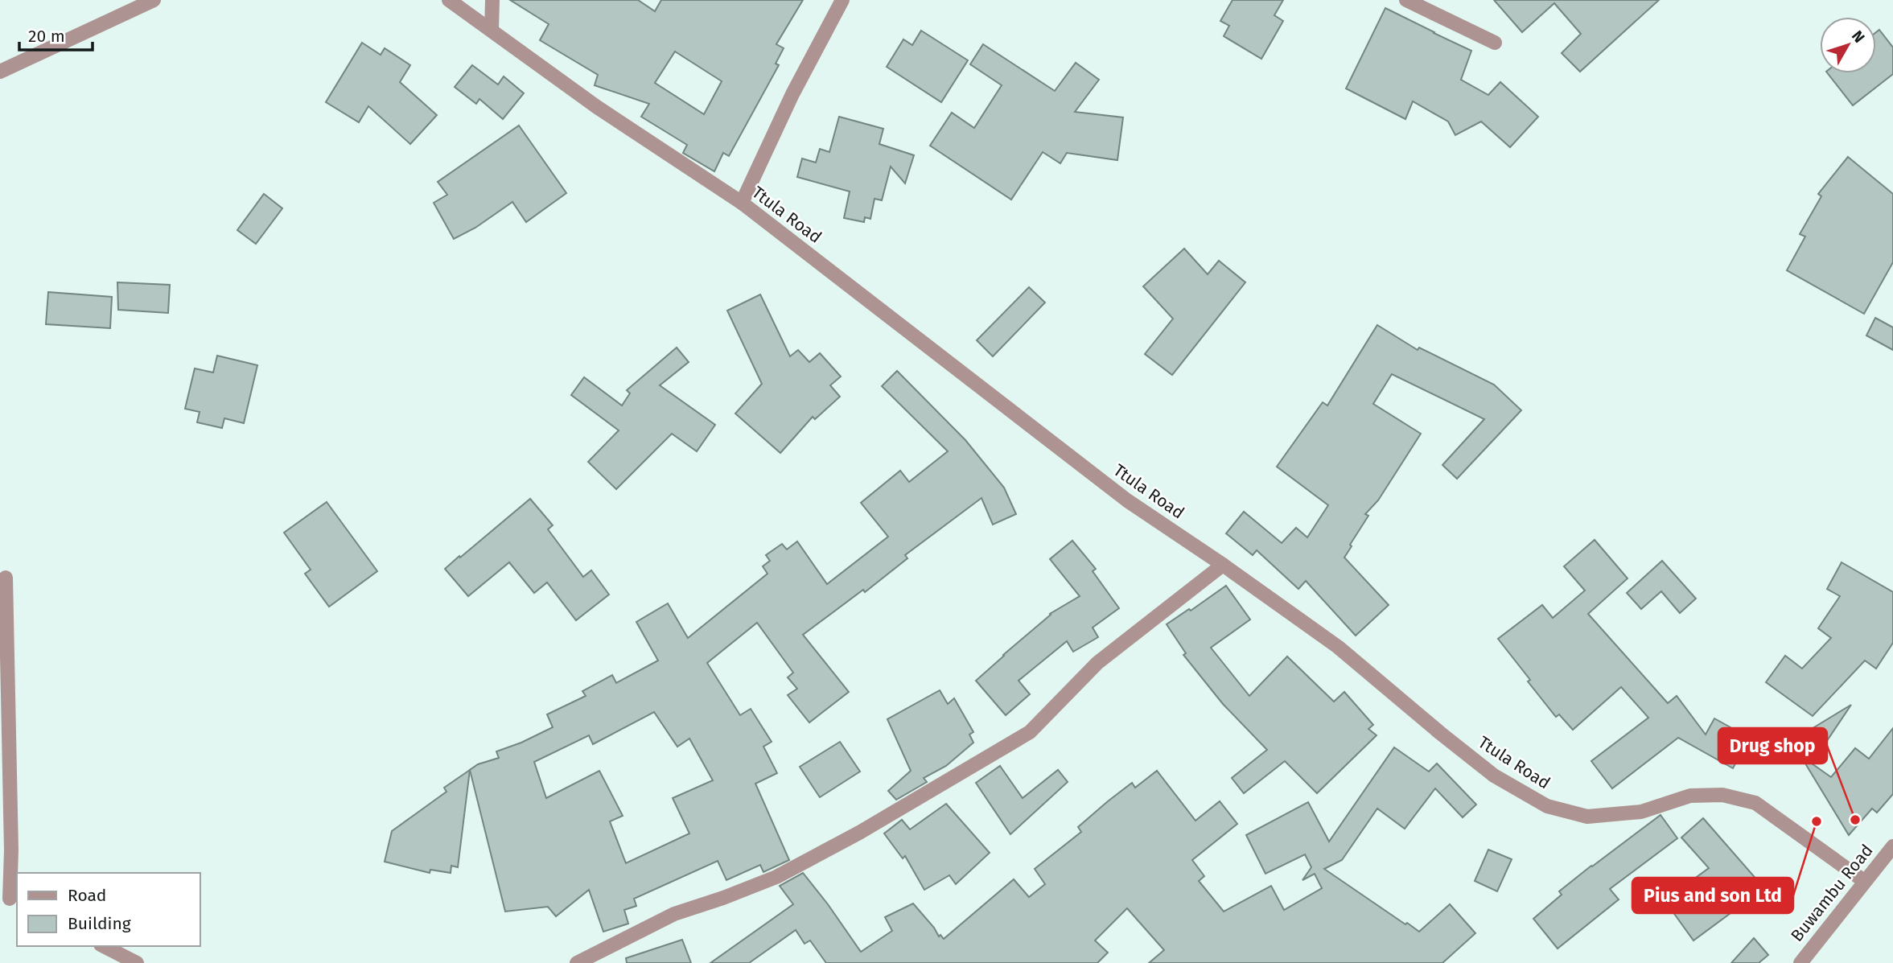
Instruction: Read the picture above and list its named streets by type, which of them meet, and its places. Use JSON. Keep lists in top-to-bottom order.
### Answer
{
  "streets": {
    "street": ["Ttula Road", "Buwambu Road"]
  },
  "crossings": [
    ["Ttula Road", "Buwambu Road"]
  ],
  "places": ["Drug shop", "Pius and son Ltd"],
  "legend": ["Road", "Building"],
  "scale_bar": "20 m",
  "north": "top right"
}
